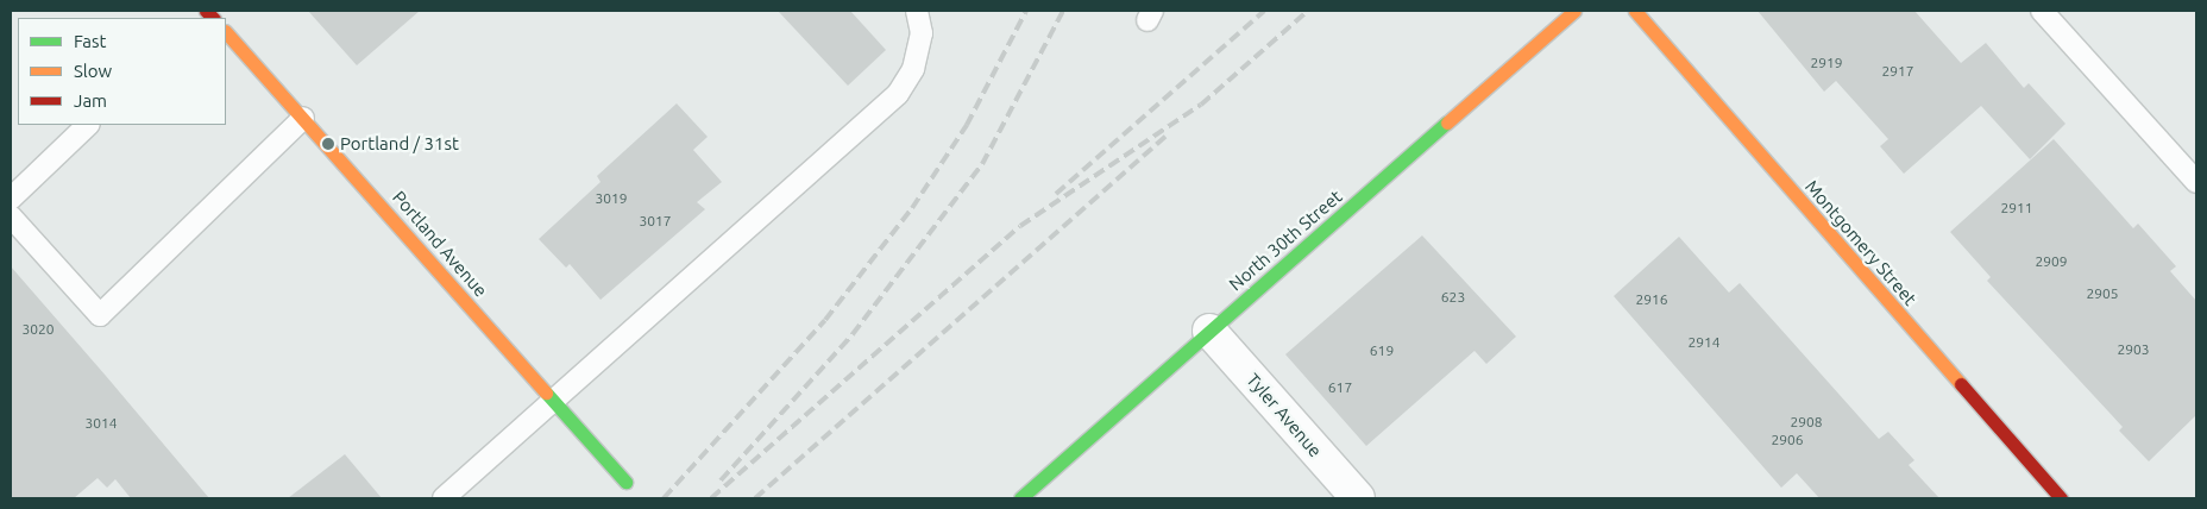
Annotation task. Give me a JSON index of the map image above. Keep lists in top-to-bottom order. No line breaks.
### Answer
{"streets":{"street":["North 30th Street","Montgomery Street","Portland Avenue","Tyler Avenue"]},"crossings":[["North 30th Street","Tyler Avenue"]],"places":["Portland / 31st"],"house_numbers":["2919","2917","3019","2911","3017","2909","2905","623","2916","3020","2914","2903","619","617","2908","3014","2906"],"legend":["Fast","Slow","Jam"]}
